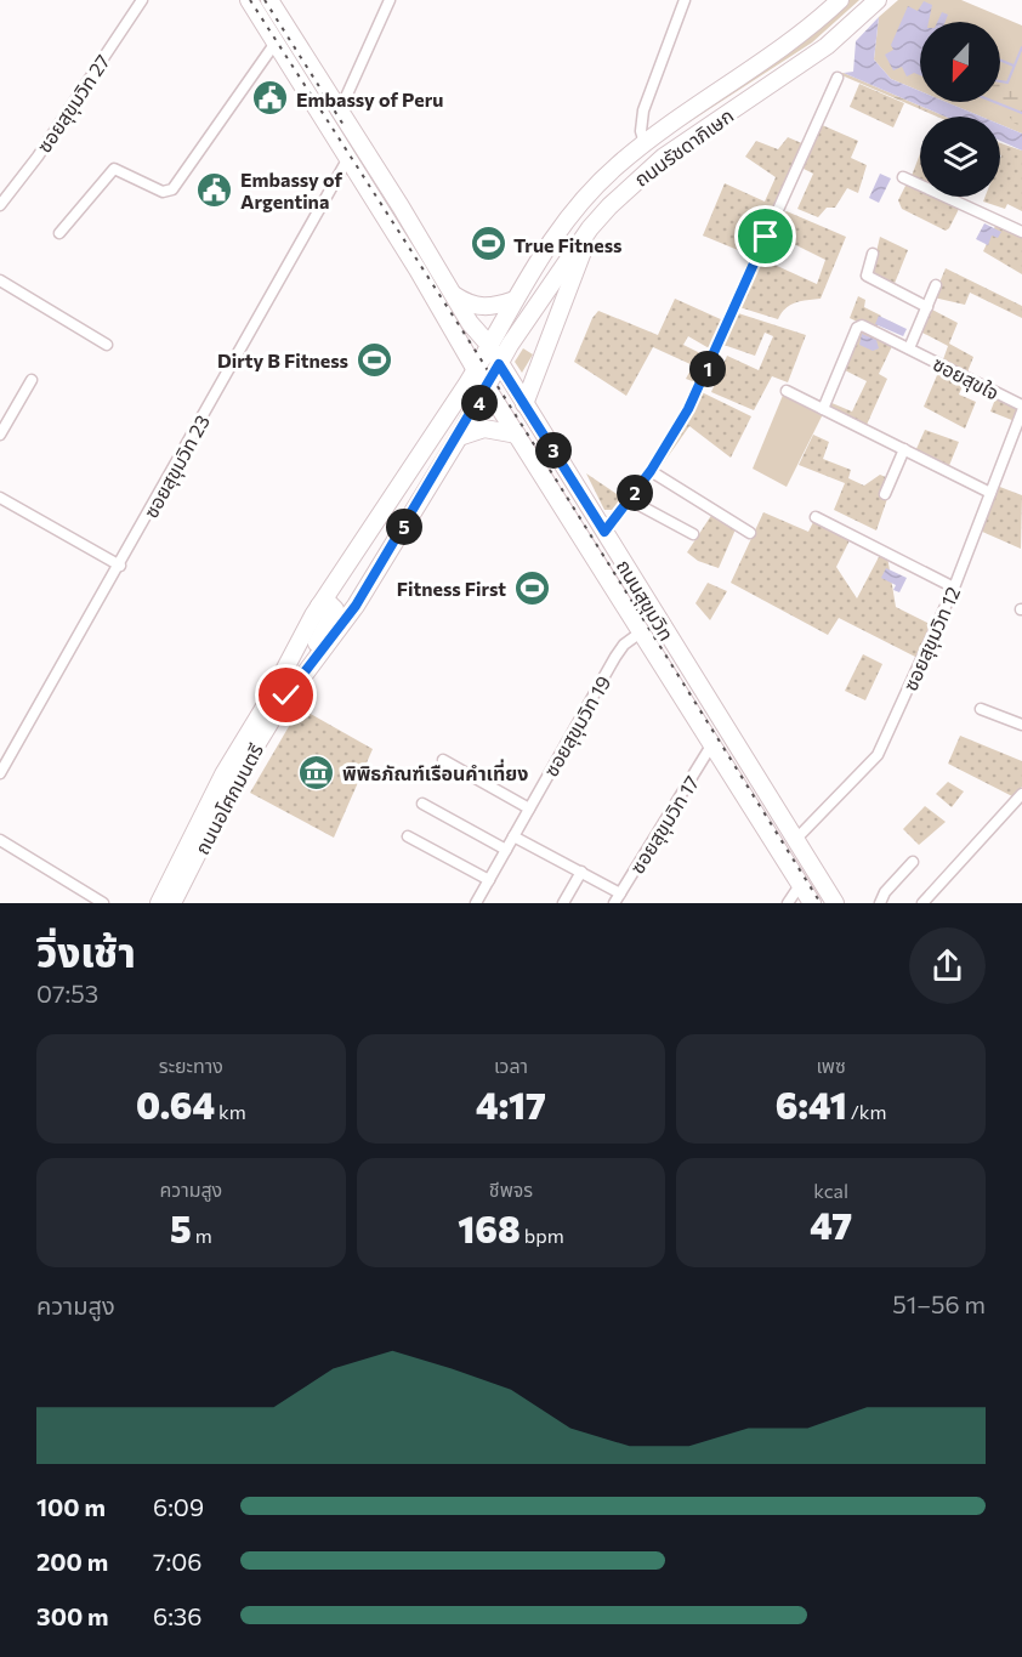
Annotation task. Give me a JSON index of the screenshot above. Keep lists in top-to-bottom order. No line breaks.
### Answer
{"streets":{"main road":["ถนนรัชดาภิเษก","ถนนสุขุมวิท","ถนนอโศกมนตรี"],"street":["ซอยสุขุมวิท 27","ซอยสุขใจ","ซอยสุขุมวิท 23","ซอยสุขุมวิท 12","ซอยสุขุมวิท 19","ซอยสุขุมวิท 17"]},"crossings":[["ถนนรัชดาภิเษก","ถนนสุขุมวิท"],["ถนนรัชดาภิเษก","ถนนอโศกมนตรี"],["ซอยสุขุมวิท 23","ถนนสุขุมวิท"],["ถนนสุขุมวิท","ซอยสุขุมวิท 12"],["ถนนสุขุมวิท","ซอยสุขุมวิท 19"],["ถนนสุขุมวิท","ถนนอโศกมนตรี"],["ถนนสุขุมวิท","ซอยสุขุมวิท 17"]],"places":{"public building":["Embassy of Peru","Embassy of Argentina"],"sports":["True Fitness","Dirty B Fitness","Fitness First"],"museum":["พิพิธภัณฑ์เรือนคำเที่ยง"]},"north":"bottom","page":{"pins":["1","4","3","2","5"],"heading":["วิ่งเช้า","07:53"],"stats":[["ระยะทาง","0.64 km"],["เวลา","4:17"],["เพซ","6:41 /km"],["ความสูง","5 m"],["ชีพจร","168 bpm"],["kcal","47"]],"chart":["ความสูง","51–56 m"],"list":[{"name":"100 m","note":"6:09"},{"name":"200 m","note":"7:06"},{"name":"300 m","note":"6:36"}]}}
